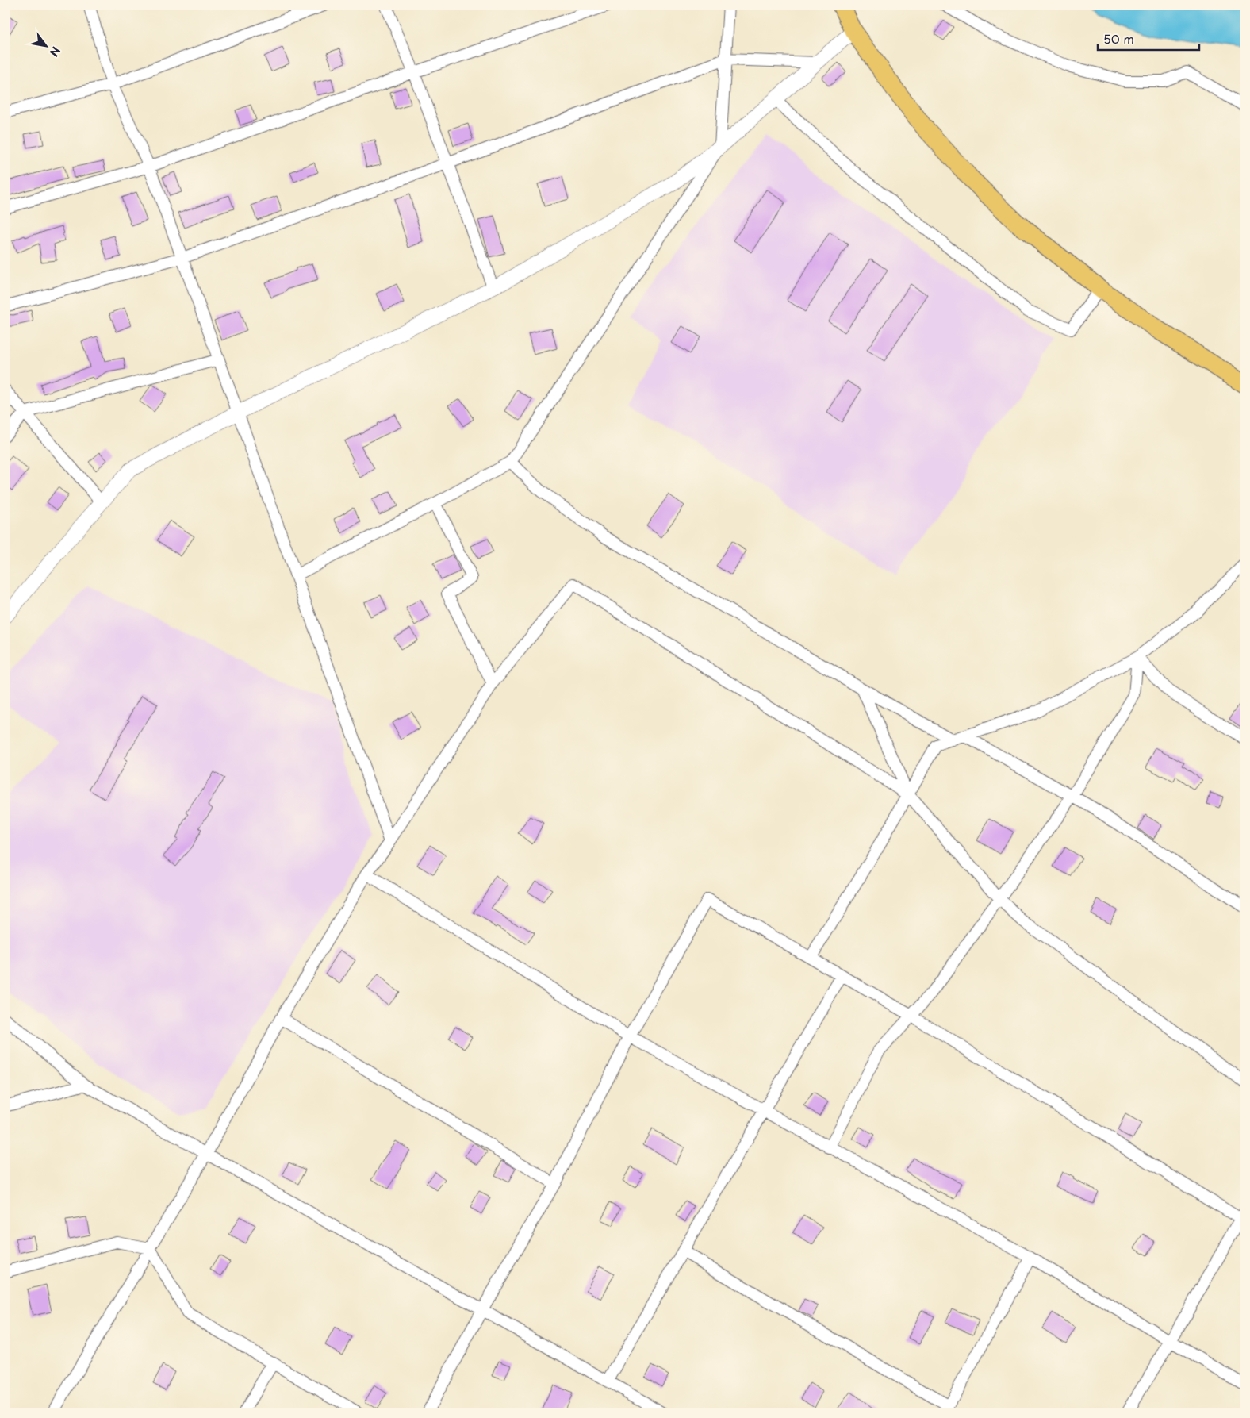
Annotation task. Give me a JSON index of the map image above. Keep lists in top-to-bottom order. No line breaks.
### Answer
{"scale_bar":"50 m","north":"bottom right"}
